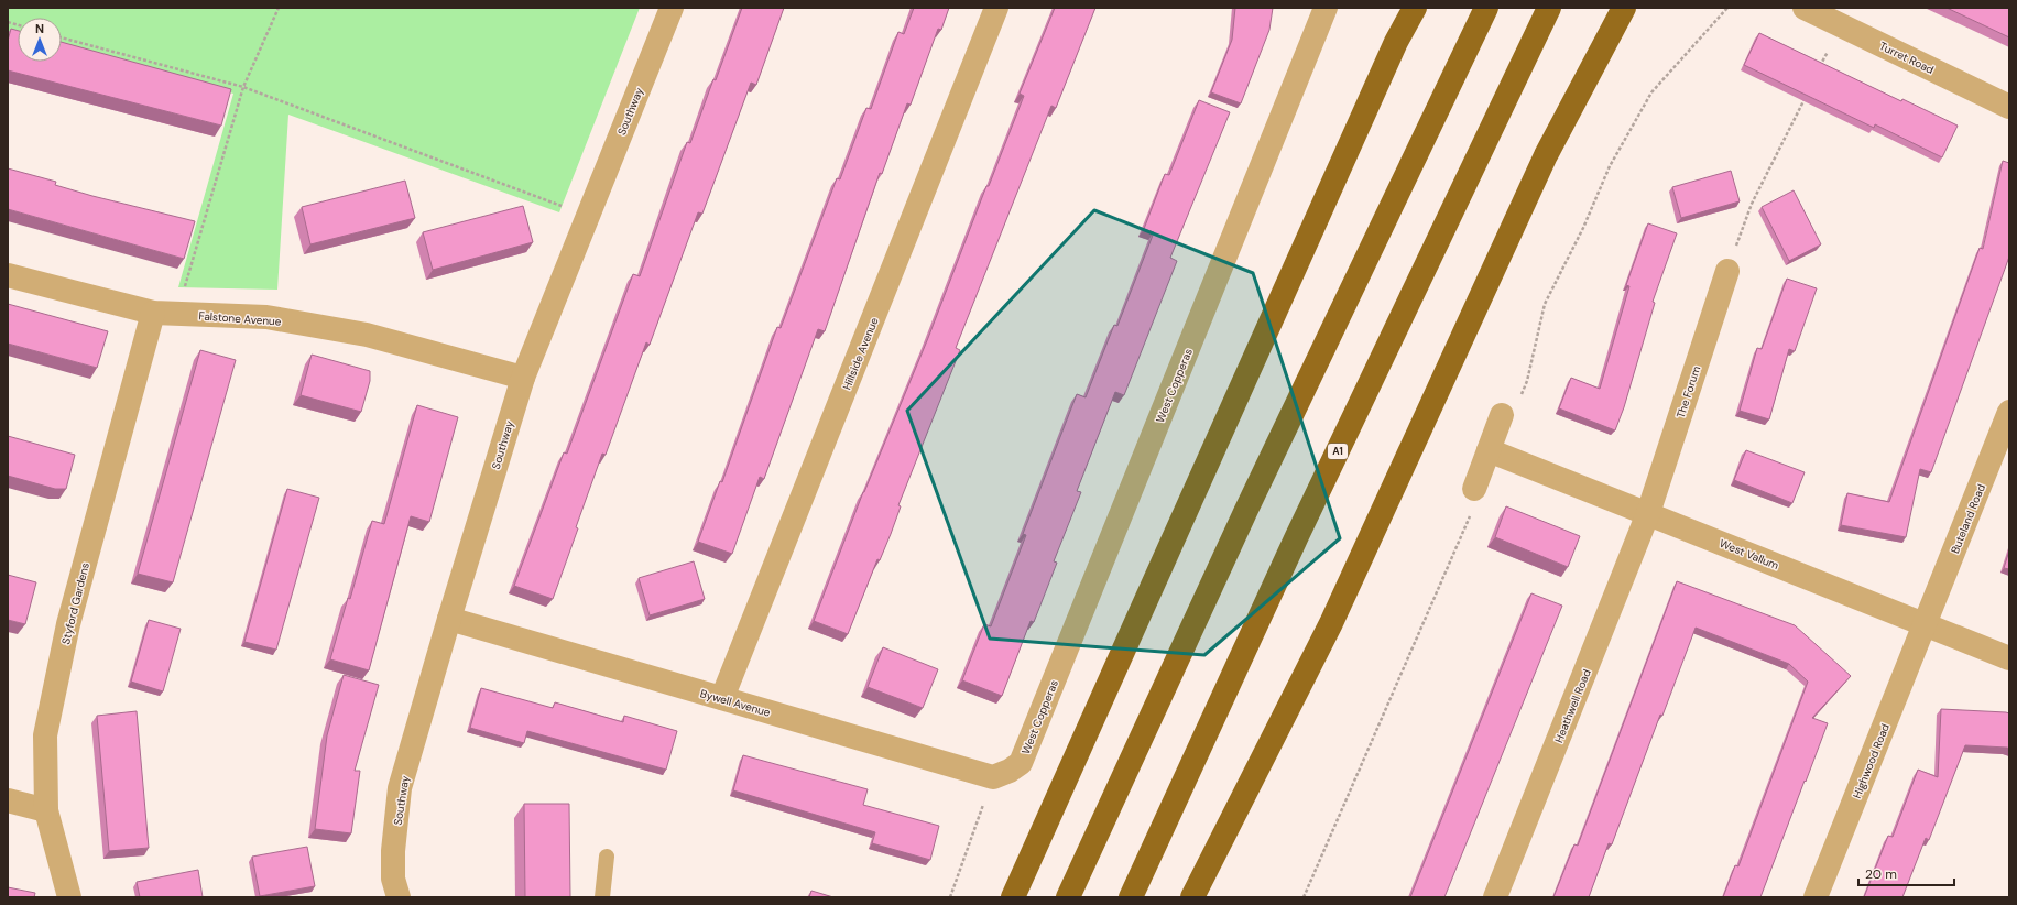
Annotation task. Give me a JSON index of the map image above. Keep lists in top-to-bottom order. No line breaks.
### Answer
{"streets":{"highway":["A1"],"street":["Turret Road","Southway","Falstone Avenue","Hillside Avenue","West Copperas","The Forum","Buteland Road","West Vallum","Styford Gardens","Bywell Avenue","Heathwell Road","Highwood Road"]},"crossings":[["Southway","Falstone Avenue"],["Southway","Bywell Avenue"],["Falstone Avenue","Styford Gardens"],["Hillside Avenue","Bywell Avenue"],["West Copperas","Bywell Avenue"],["The Forum","West Vallum"],["The Forum","Heathwell Road"],["Buteland Road","West Vallum"],["Buteland Road","Highwood Road"],["West Vallum","Heathwell Road"],["West Vallum","Highwood Road"]],"scale_bar":"20 m","north":"top"}
